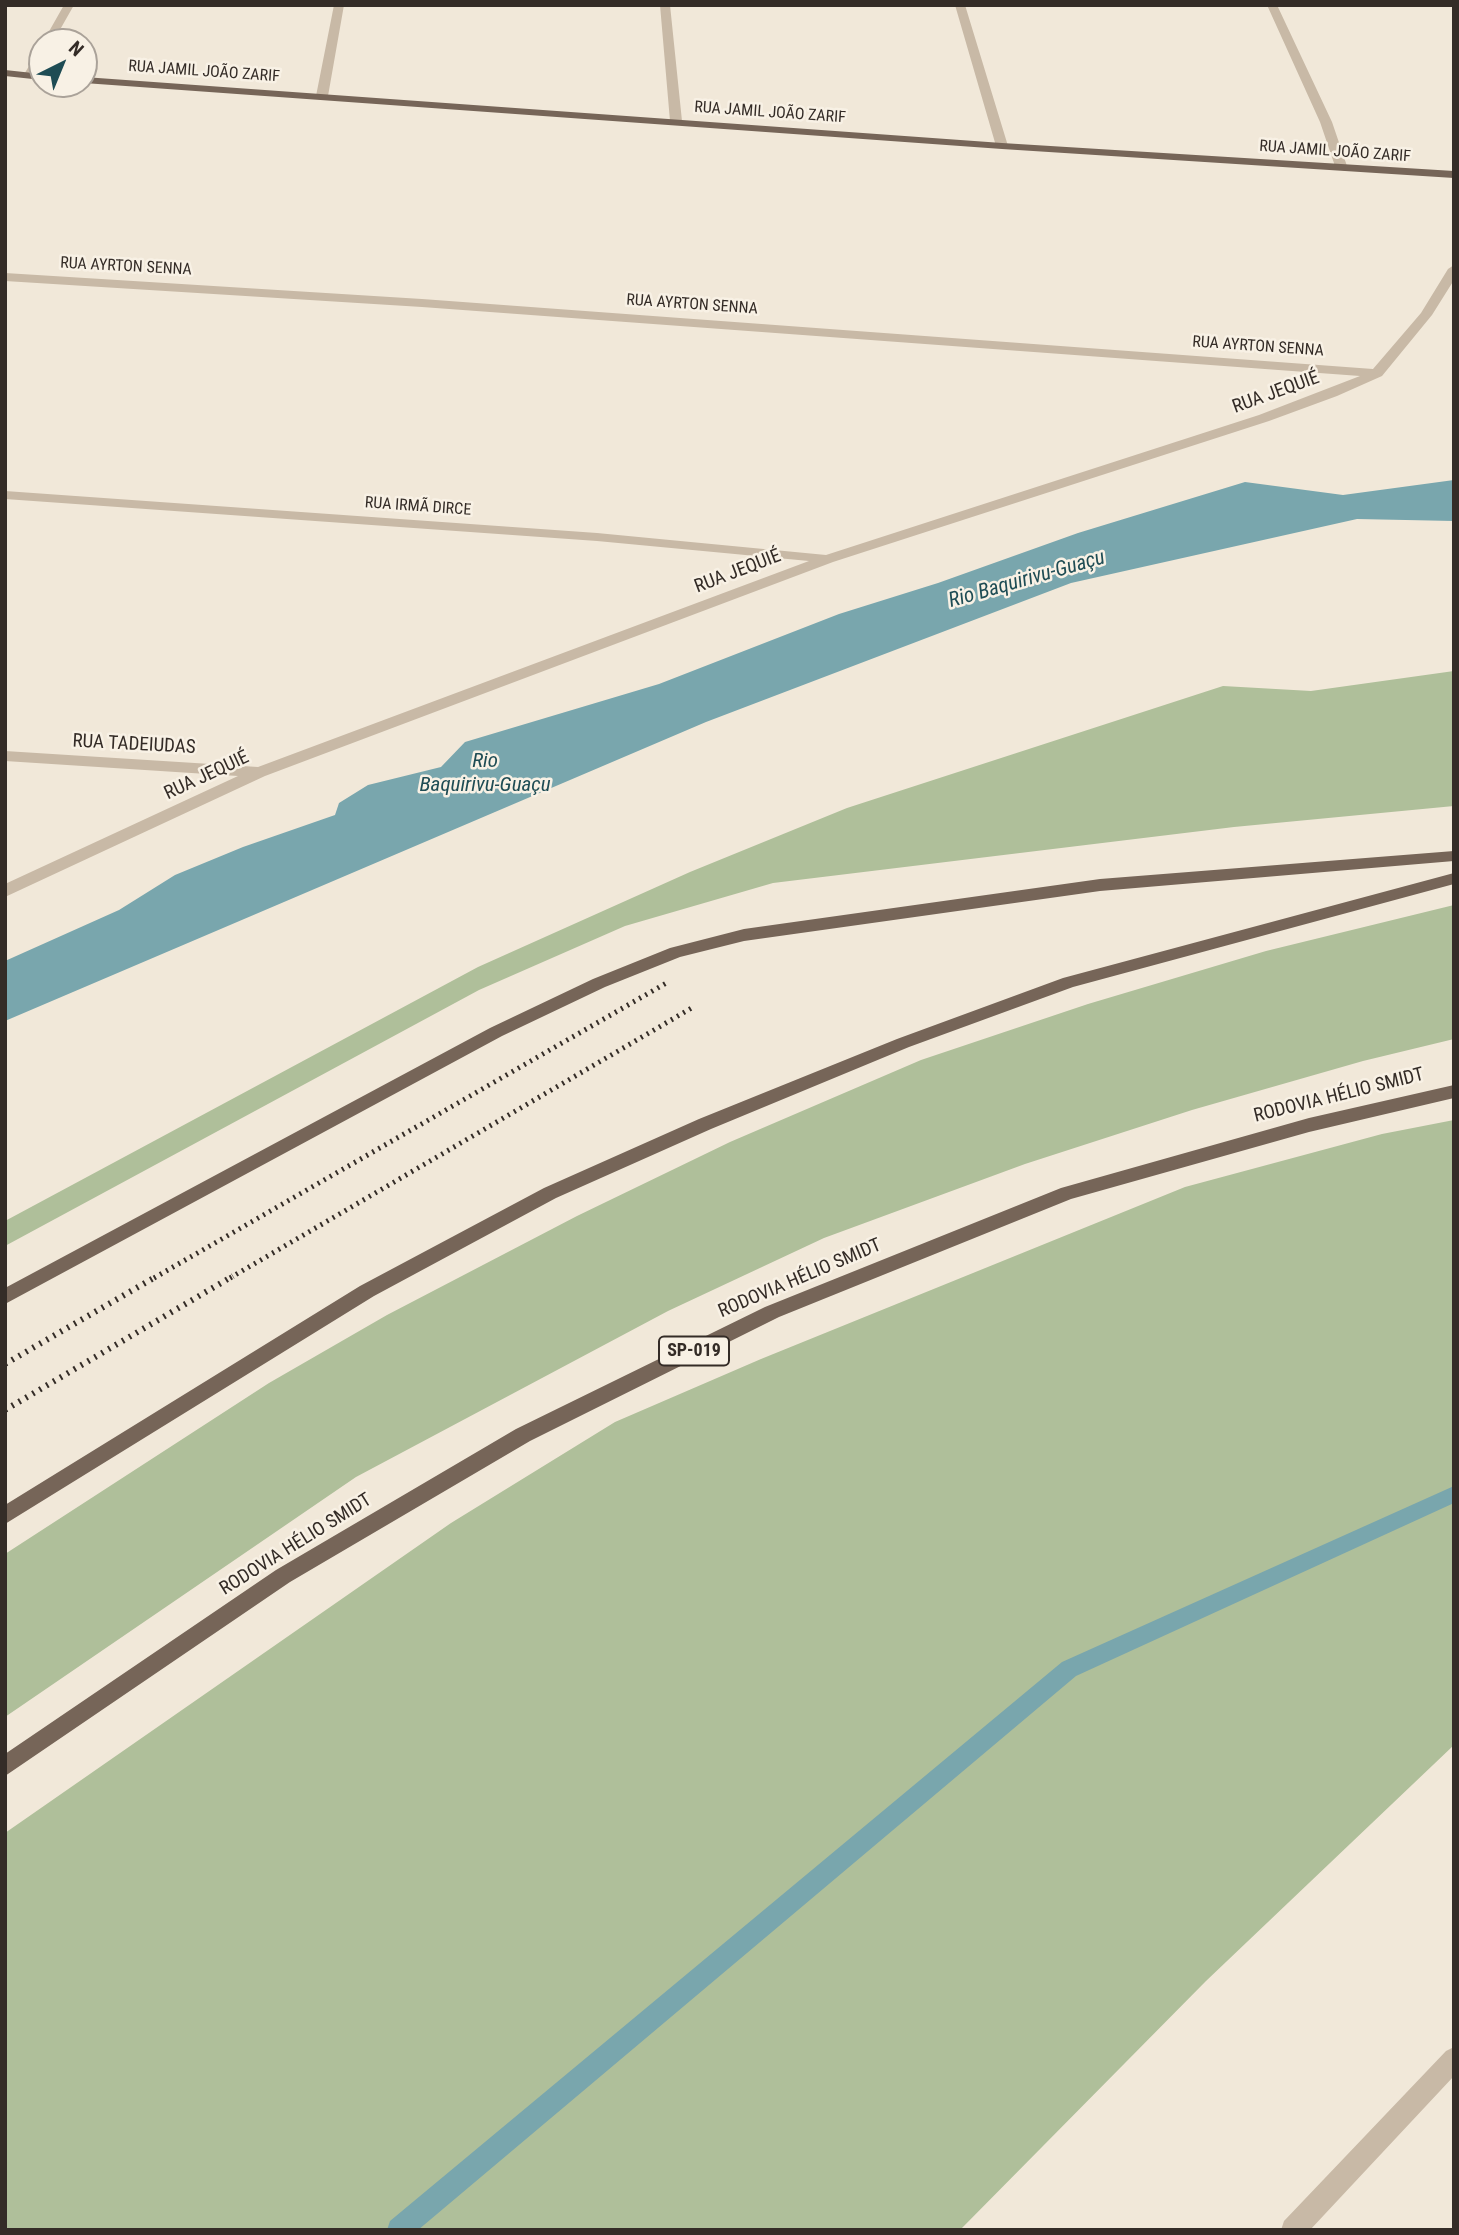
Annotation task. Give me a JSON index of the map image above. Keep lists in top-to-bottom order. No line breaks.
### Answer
{"streets":{"main road":["RUA JAMIL JOÃO ZARIF","RODOVIA HÉLIO SMIDT","SP-019"],"street":["RUA AYRTON SENNA","RUA JEQUIÉ","RUA IRMÃ DIRCE","RUA TADEIUDAS"]},"crossings":[["RUA AYRTON SENNA","RUA JEQUIÉ"],["RUA JEQUIÉ","RUA IRMÃ DIRCE"],["RUA JEQUIÉ","RUA TADEIUDAS"]],"water":["Rio Baquirivu-Guaçu"],"north":"top right"}
